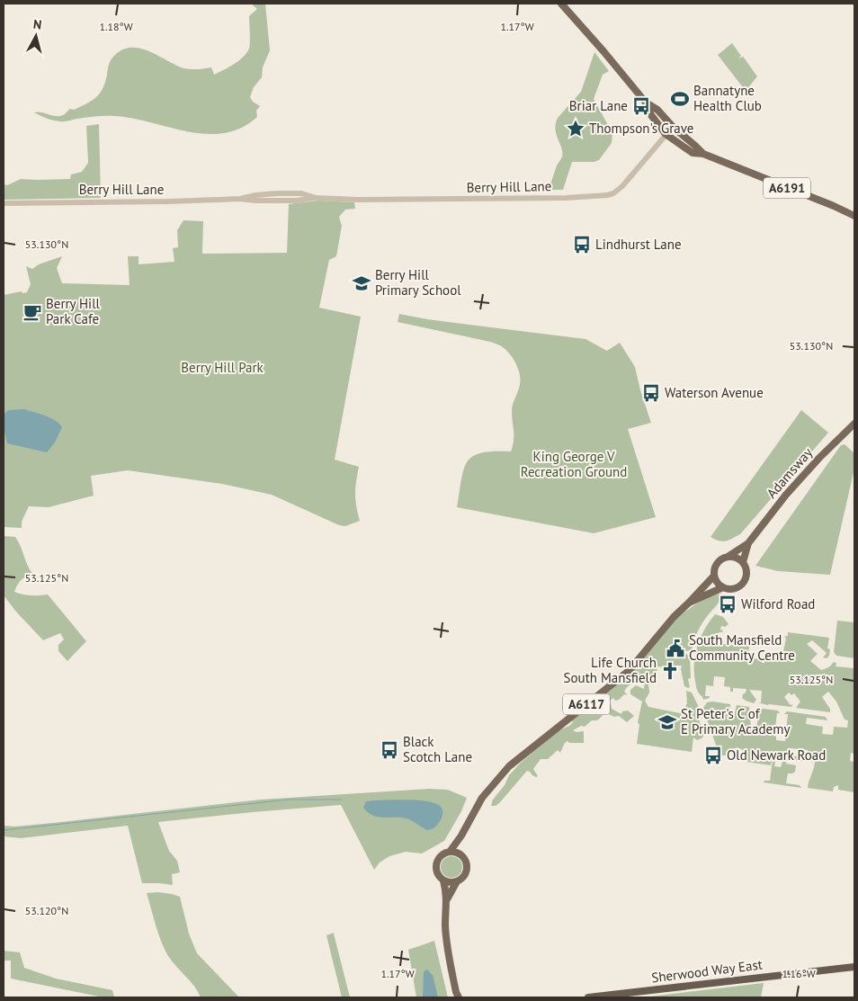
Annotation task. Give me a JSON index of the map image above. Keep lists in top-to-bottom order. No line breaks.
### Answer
{"streets":{"highway":["Sherwood Way East"],"main road":["A6191","Adamsway","A6117"],"street":["Berry Hill Lane"]},"crossings":[["Berry Hill Lane","A6191"],["Adamsway","A6117"]],"parks":["Berry Hill Park","King George V Recreation Ground"],"places":{"sports":["Bannatyne Health Club"],"bus stop":["Briar Lane","Lindhurst Lane","Waterson Avenue","Wilford Road","Black Scotch Lane","Old Newark Road"],"place":["Thompson's Grave"],"school or university":["Berry Hill Primary School","St Peter's C of E Primary Academy"],"cafe":["Berry Hill Park Cafe"],"public building":["South Mansfield Community Centre"],"church":["Life Church South Mansfield"]},"north":"top","coordinates":["1.18°W","1.17°W","53.130°N","53.125°N","53.120°N","1.16°W"]}
